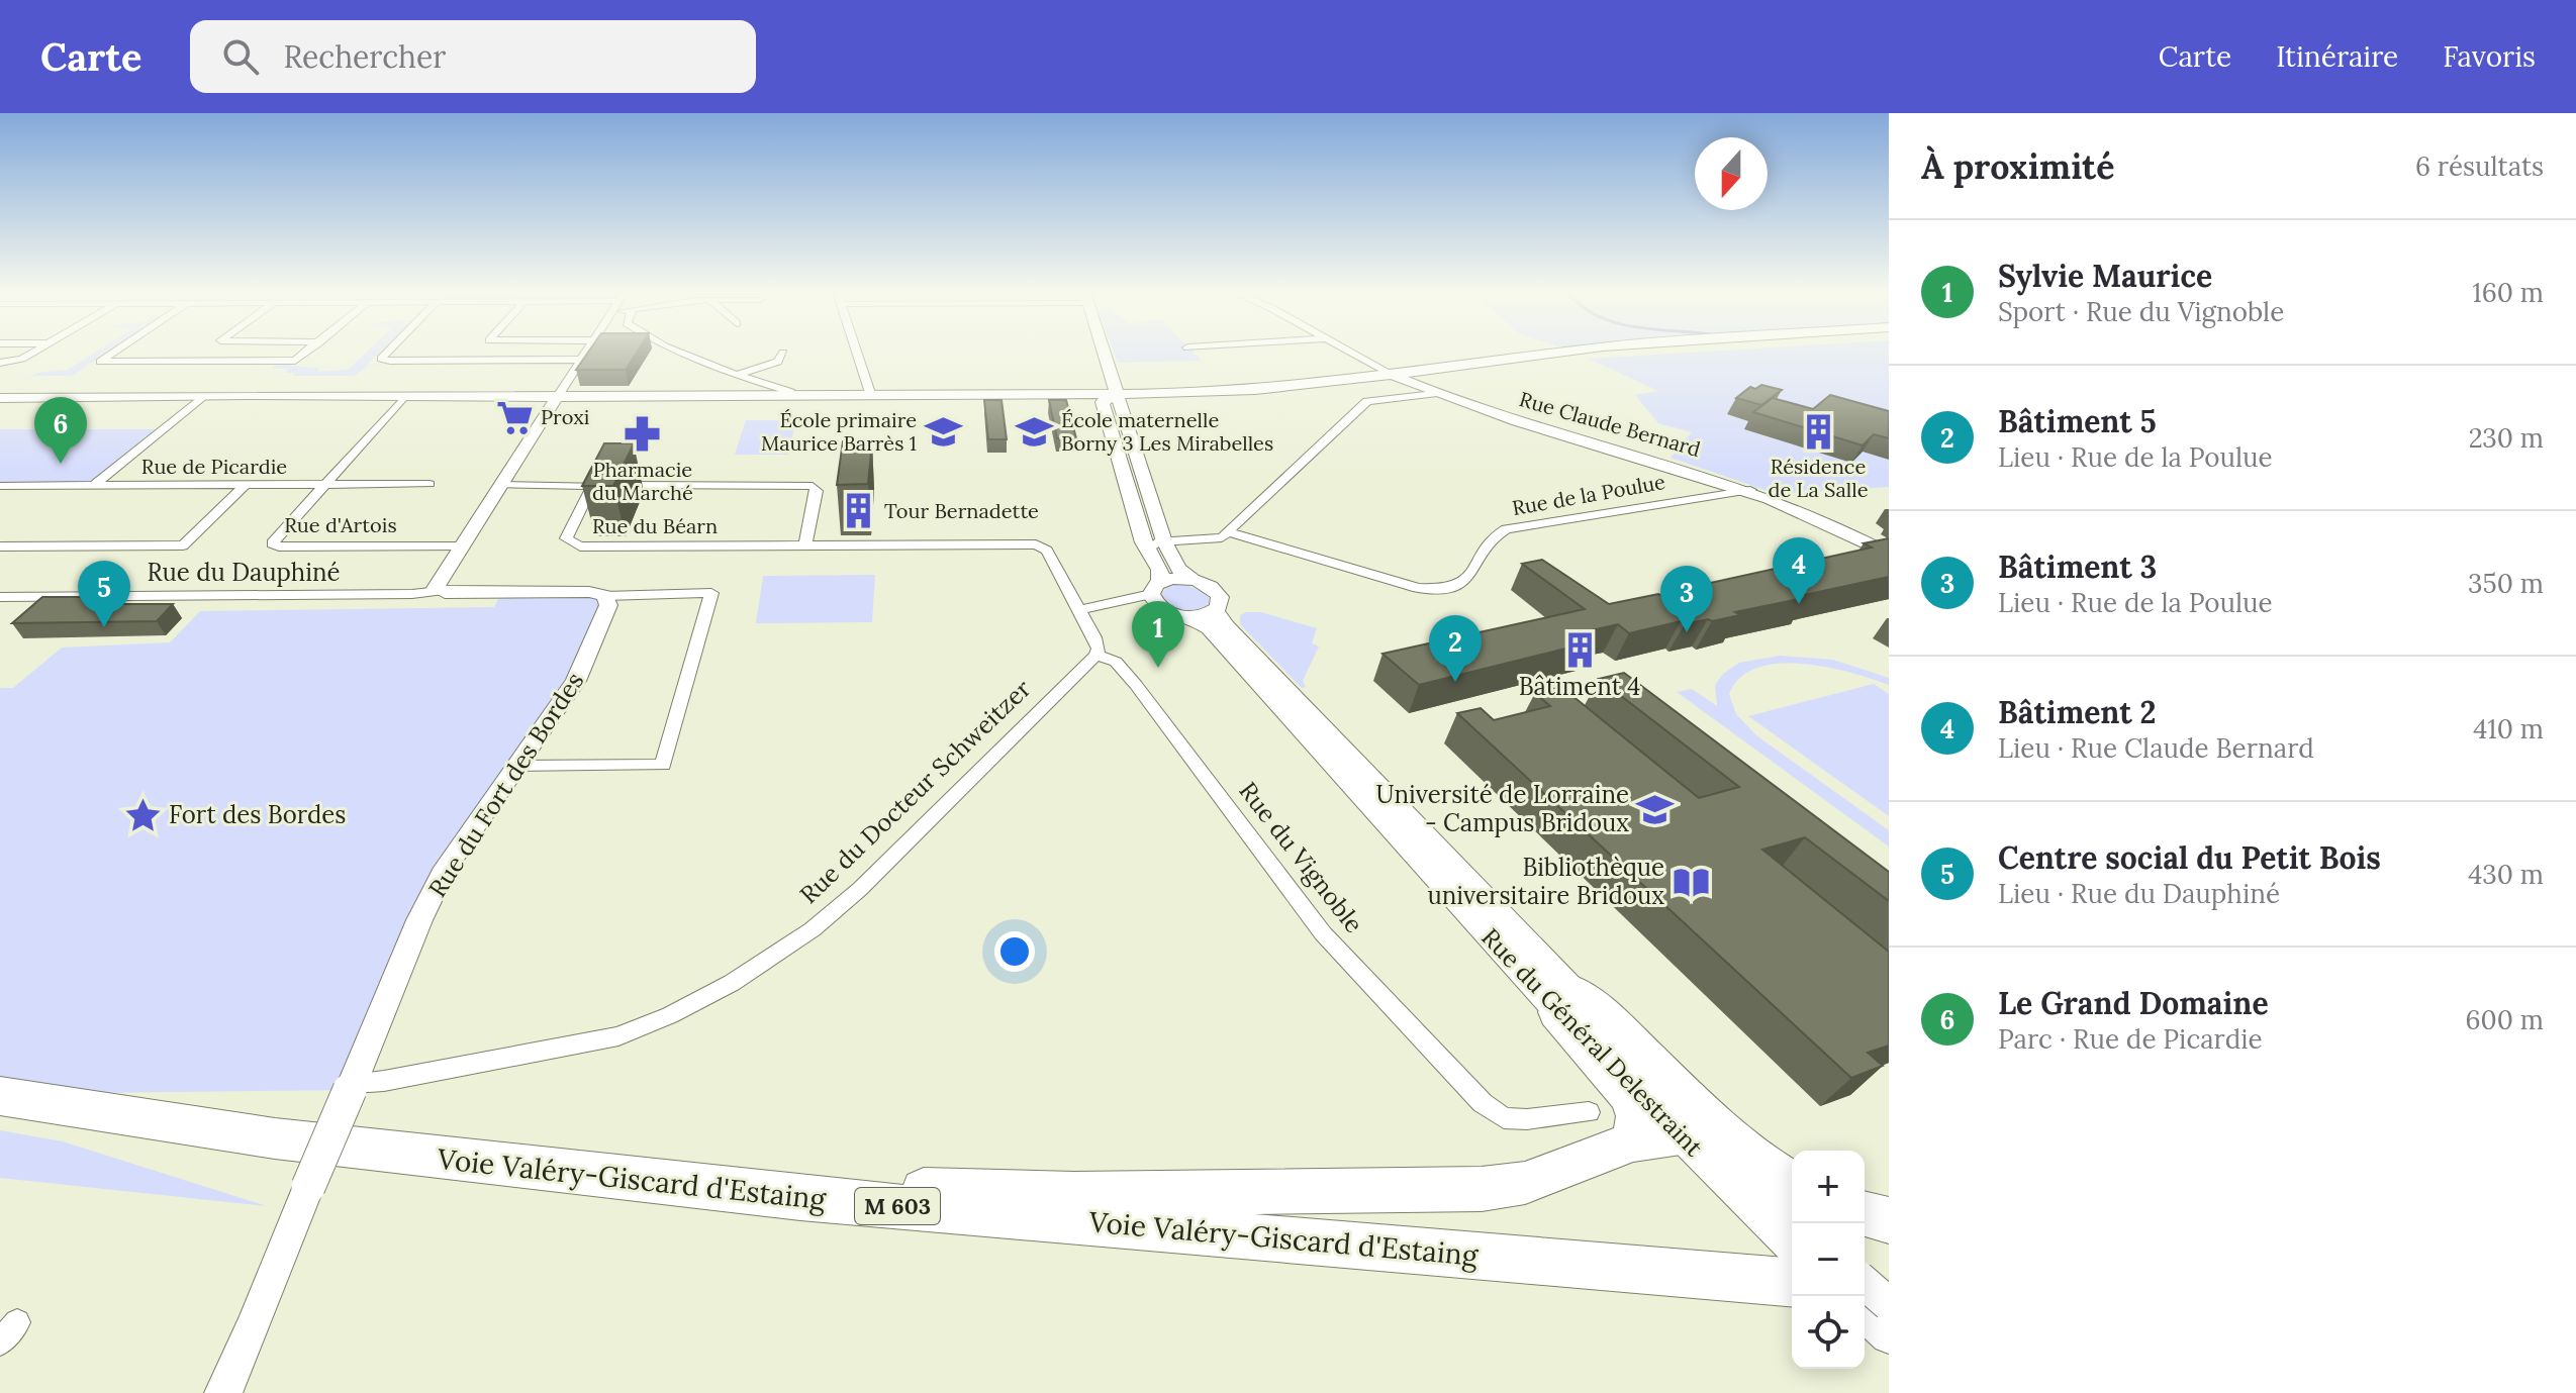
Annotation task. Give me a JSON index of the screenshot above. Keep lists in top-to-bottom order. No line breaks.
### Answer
{"streets":{"highway":["Voie Valéry-Giscard d'Estaing","M 603"],"street":["Rue Claude Bernard","Rue de Picardie","Rue de la Poulue","Rue d'Artois","Rue du Béarn","Rue du Dauphiné","Rue du Fort des Bordes","Rue du Docteur Schweitzer","Rue du Vignoble","Rue du Général Delestraint"]},"crossings":[["Rue Claude Bernard","Rue de la Poulue"],["Rue de Picardie","Rue d'Artois"],["Rue du Fort des Bordes","Rue du Docteur Schweitzer"],["Rue du Docteur Schweitzer","Rue du Vignoble"]],"places":{"supermarket":["Proxi"],"building":["Résidence de La Salle","Tour Bernadette","Bâtiment 4"],"school or university":["École primaire Maurice Barrès 1","École maternelle Borny 3 Les Mirabelles","Université de Lorraine - Campus Bridoux"],"pharmacy":["Pharmacie du Marché"],"place":["Fort des Bordes"],"library":["Bibliothèque universitaire Bridoux"]},"north":"bottom","page":{"header":"Carte","search":"Rechercher","nav":["Carte","Itinéraire","Favoris"],"heading":["À proximité","6 résultats"],"list":[{"mark":"1","name":"Sylvie Maurice","note":"Sport · Rue du Vignoble","value":"160 m"},{"mark":"2","name":"Bâtiment 5","note":"Lieu · Rue de la Poulue","value":"230 m"},{"mark":"3","name":"Bâtiment 3","note":"Lieu · Rue de la Poulue","value":"350 m"},{"mark":"4","name":"Bâtiment 2","note":"Lieu · Rue Claude Bernard","value":"410 m"},{"mark":"5","name":"Centre social du Petit Bois","note":"Lieu · Rue du Dauphiné","value":"430 m"},{"mark":"6","name":"Le Grand Domaine","note":"Parc · Rue de Picardie","value":"600 m"}],"pins":["6","4","5","3","1","2"],"map_buttons":["+","−"]}}
